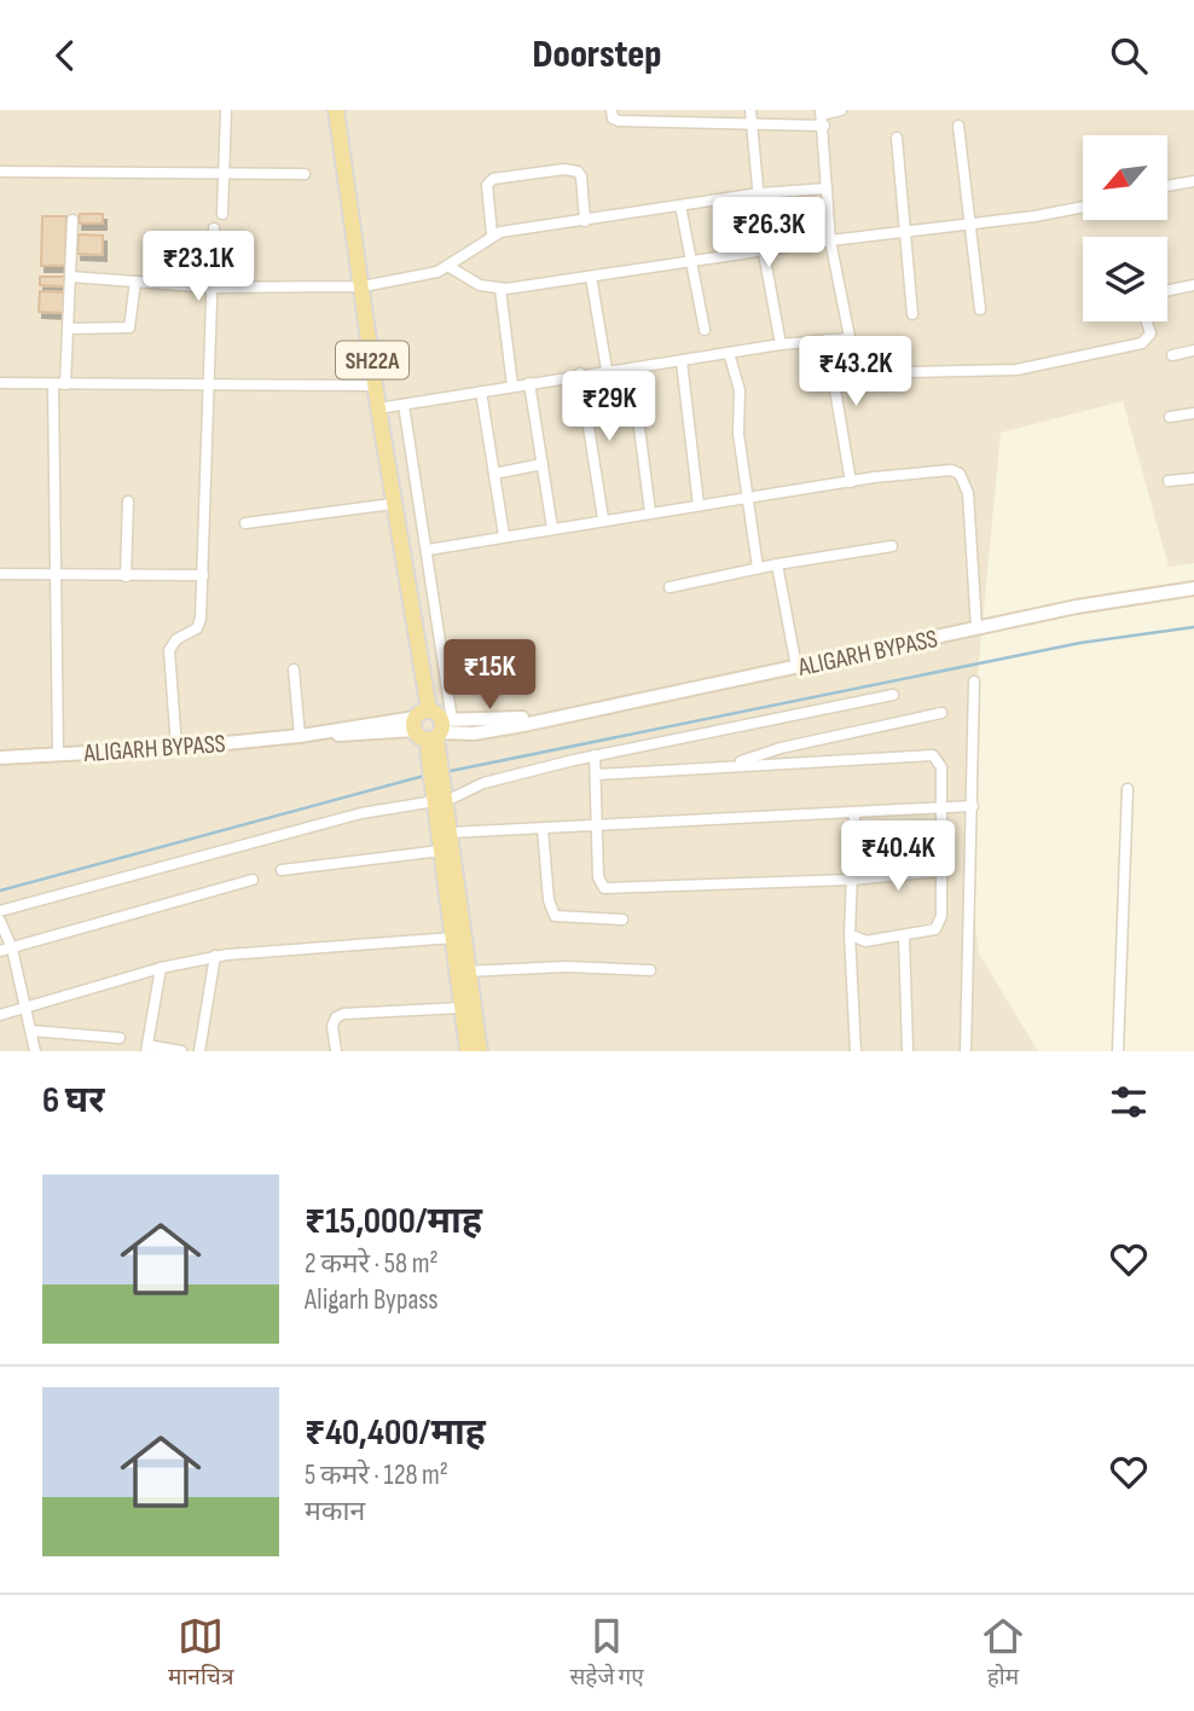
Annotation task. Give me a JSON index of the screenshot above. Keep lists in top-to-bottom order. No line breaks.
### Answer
{"streets":{"main road":["SH22A","ALIGARH BYPASS"]},"crossings":[["SH22A","ALIGARH BYPASS"]],"north":"bottom left","page":{"header":"Doorstep","price":["₹26.3K","₹23.1K","₹43.2K","₹29K","₹15K","₹40.4K"],"heading":"6 घर","list":[{"name":"₹15,000/माह","note":"2 कमरे · 58 m² · Aligarh Bypass"},{"name":"₹40,400/माह","note":"5 कमरे · 128 m² · मकान"}],"tabs":["मानचित्र","सहेजे गए","होम"]}}
